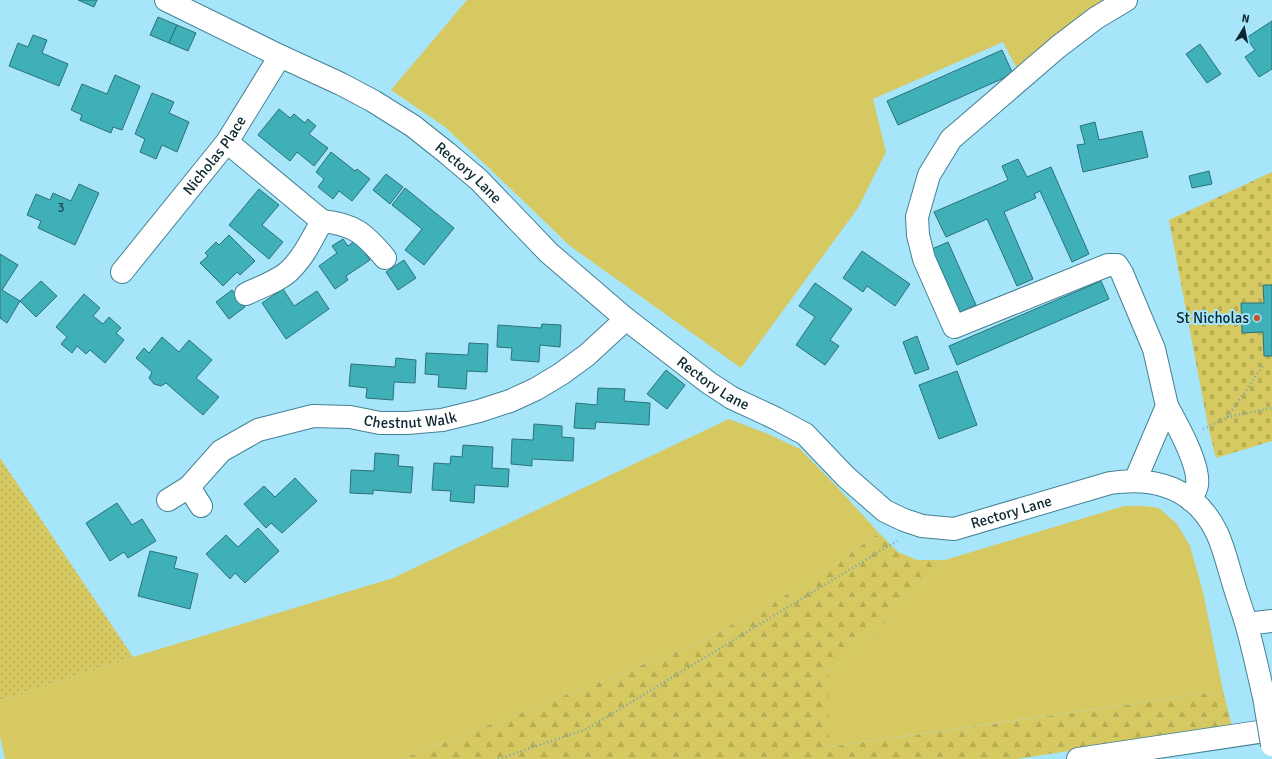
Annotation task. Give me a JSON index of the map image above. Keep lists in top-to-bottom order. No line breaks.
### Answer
{"streets":{"street":["Nicholas Place","Rectory Lane","Chestnut Walk"]},"crossings":[["Nicholas Place","Rectory Lane"],["Rectory Lane","Chestnut Walk"]],"places":["St Nicholas"],"house_numbers":["3"],"north":"top"}
